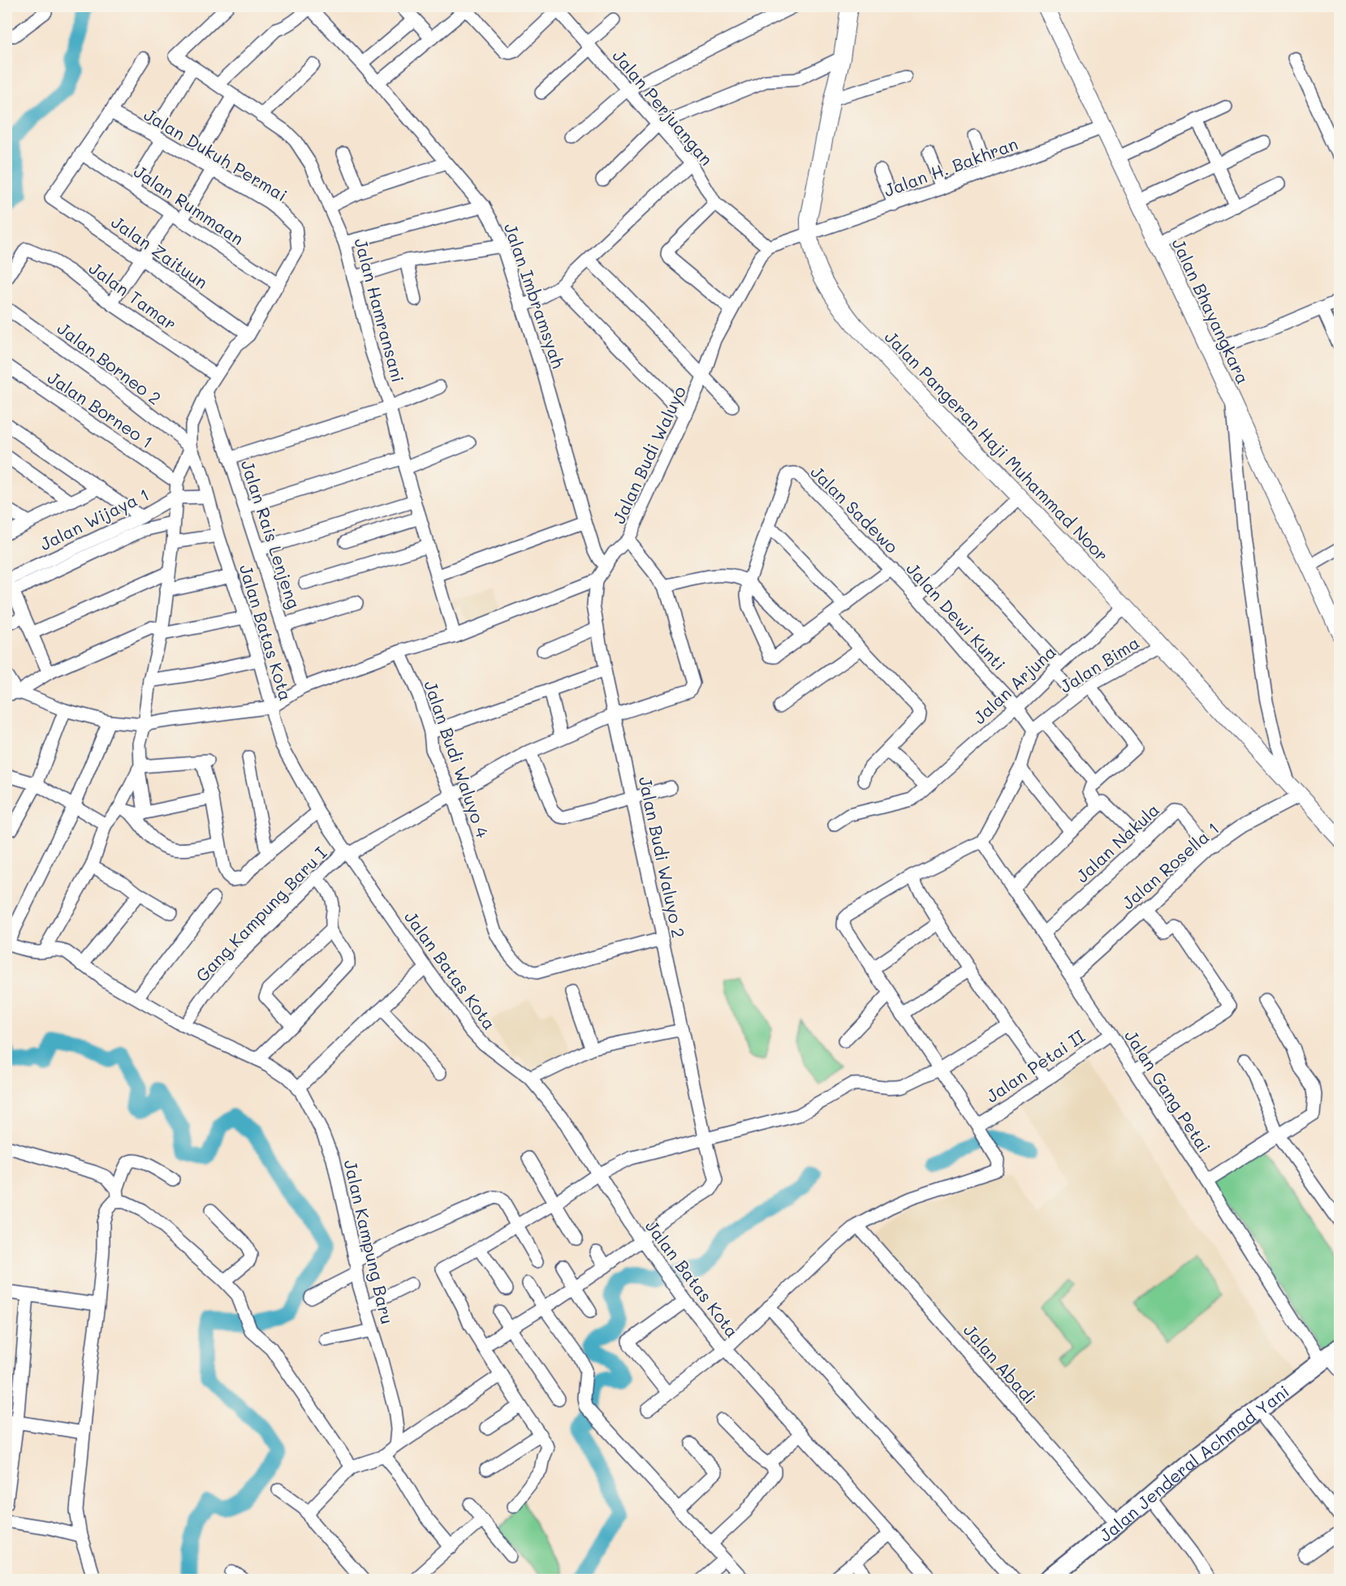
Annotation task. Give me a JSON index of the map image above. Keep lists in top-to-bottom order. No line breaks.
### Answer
{"streets":{"highway":["Jalan Jenderal Achmad Yani"],"main road":["Jalan Bhayangkara","Jalan Pangeran Haji Muhammad Noor"],"street":["Jalan Perjuangan","Jalan Dukuh Permai","Jalan H. Bakhran","Jalan Rummaan","Jalan Zaituun","Jalan Tamar","Jalan Imbramsyah","Jalan Hamransani","Jalan Borneo 2","Jalan Borneo 1","Jalan Budi Waluyo","Jalan Sadewo","Jalan Wijaya 1","Jalan Rais Lenjeng","Jalan Dewi Kunti","Jalan Batas Kota","Jalan Bima","Jalan Arjuna","Jalan Budi Waluyo 4","Jalan Nakula","Jalan Budi Waluyo 2","Jalan Rosella 1","Gang Kampung Baru I","Jalan Petai II","Jalan Gang Petai","Jalan Kampung Baru","Jalan Abadi"]},"crossings":[["Jalan Perjuangan","Jalan Budi Waluyo"],["Jalan Dukuh Permai","Jalan Rummaan"],["Jalan Dukuh Permai","Jalan Zaituun"],["Jalan Dukuh Permai","Jalan Tamar"],["Jalan Dukuh Permai","Jalan Rais Lenjeng"],["Jalan Dukuh Permai","Jalan Batas Kota"],["Jalan H. Bakhran","Jalan Bhayangkara"],["Jalan H. Bakhran","Jalan Pangeran Haji Muhammad Noor"],["Jalan Rummaan","Jalan Zaituun"],["Jalan Imbramsyah","Jalan Budi Waluyo"],["Jalan Borneo 2","Jalan Batas Kota"],["Jalan Pangeran Haji Muhammad Noor","Jalan Bima"],["Jalan Pangeran Haji Muhammad Noor","Jalan Arjuna"],["Jalan Pangeran Haji Muhammad Noor","Jalan Rosella 1"],["Jalan Budi Waluyo","Jalan Budi Waluyo 2"],["Jalan Sadewo","Jalan Dewi Kunti"],["Jalan Dewi Kunti","Jalan Bima"],["Jalan Dewi Kunti","Jalan Arjuna"],["Jalan Batas Kota","Jalan Budi Waluyo 2"],["Jalan Batas Kota","Gang Kampung Baru I"],["Jalan Budi Waluyo 4","Jalan Budi Waluyo 2"],["Jalan Budi Waluyo 4","Gang Kampung Baru I"],["Jalan Nakula","Jalan Rosella 1"],["Jalan Nakula","Jalan Gang Petai"],["Jalan Budi Waluyo 2","Gang Kampung Baru I"],["Jalan Rosella 1","Jalan Gang Petai"],["Gang Kampung Baru I","Jalan Kampung Baru"],["Jalan Petai II","Jalan Gang Petai"],["Jalan Gang Petai","Jalan Jenderal Achmad Yani"],["Jalan Abadi","Jalan Jenderal Achmad Yani"]]}
